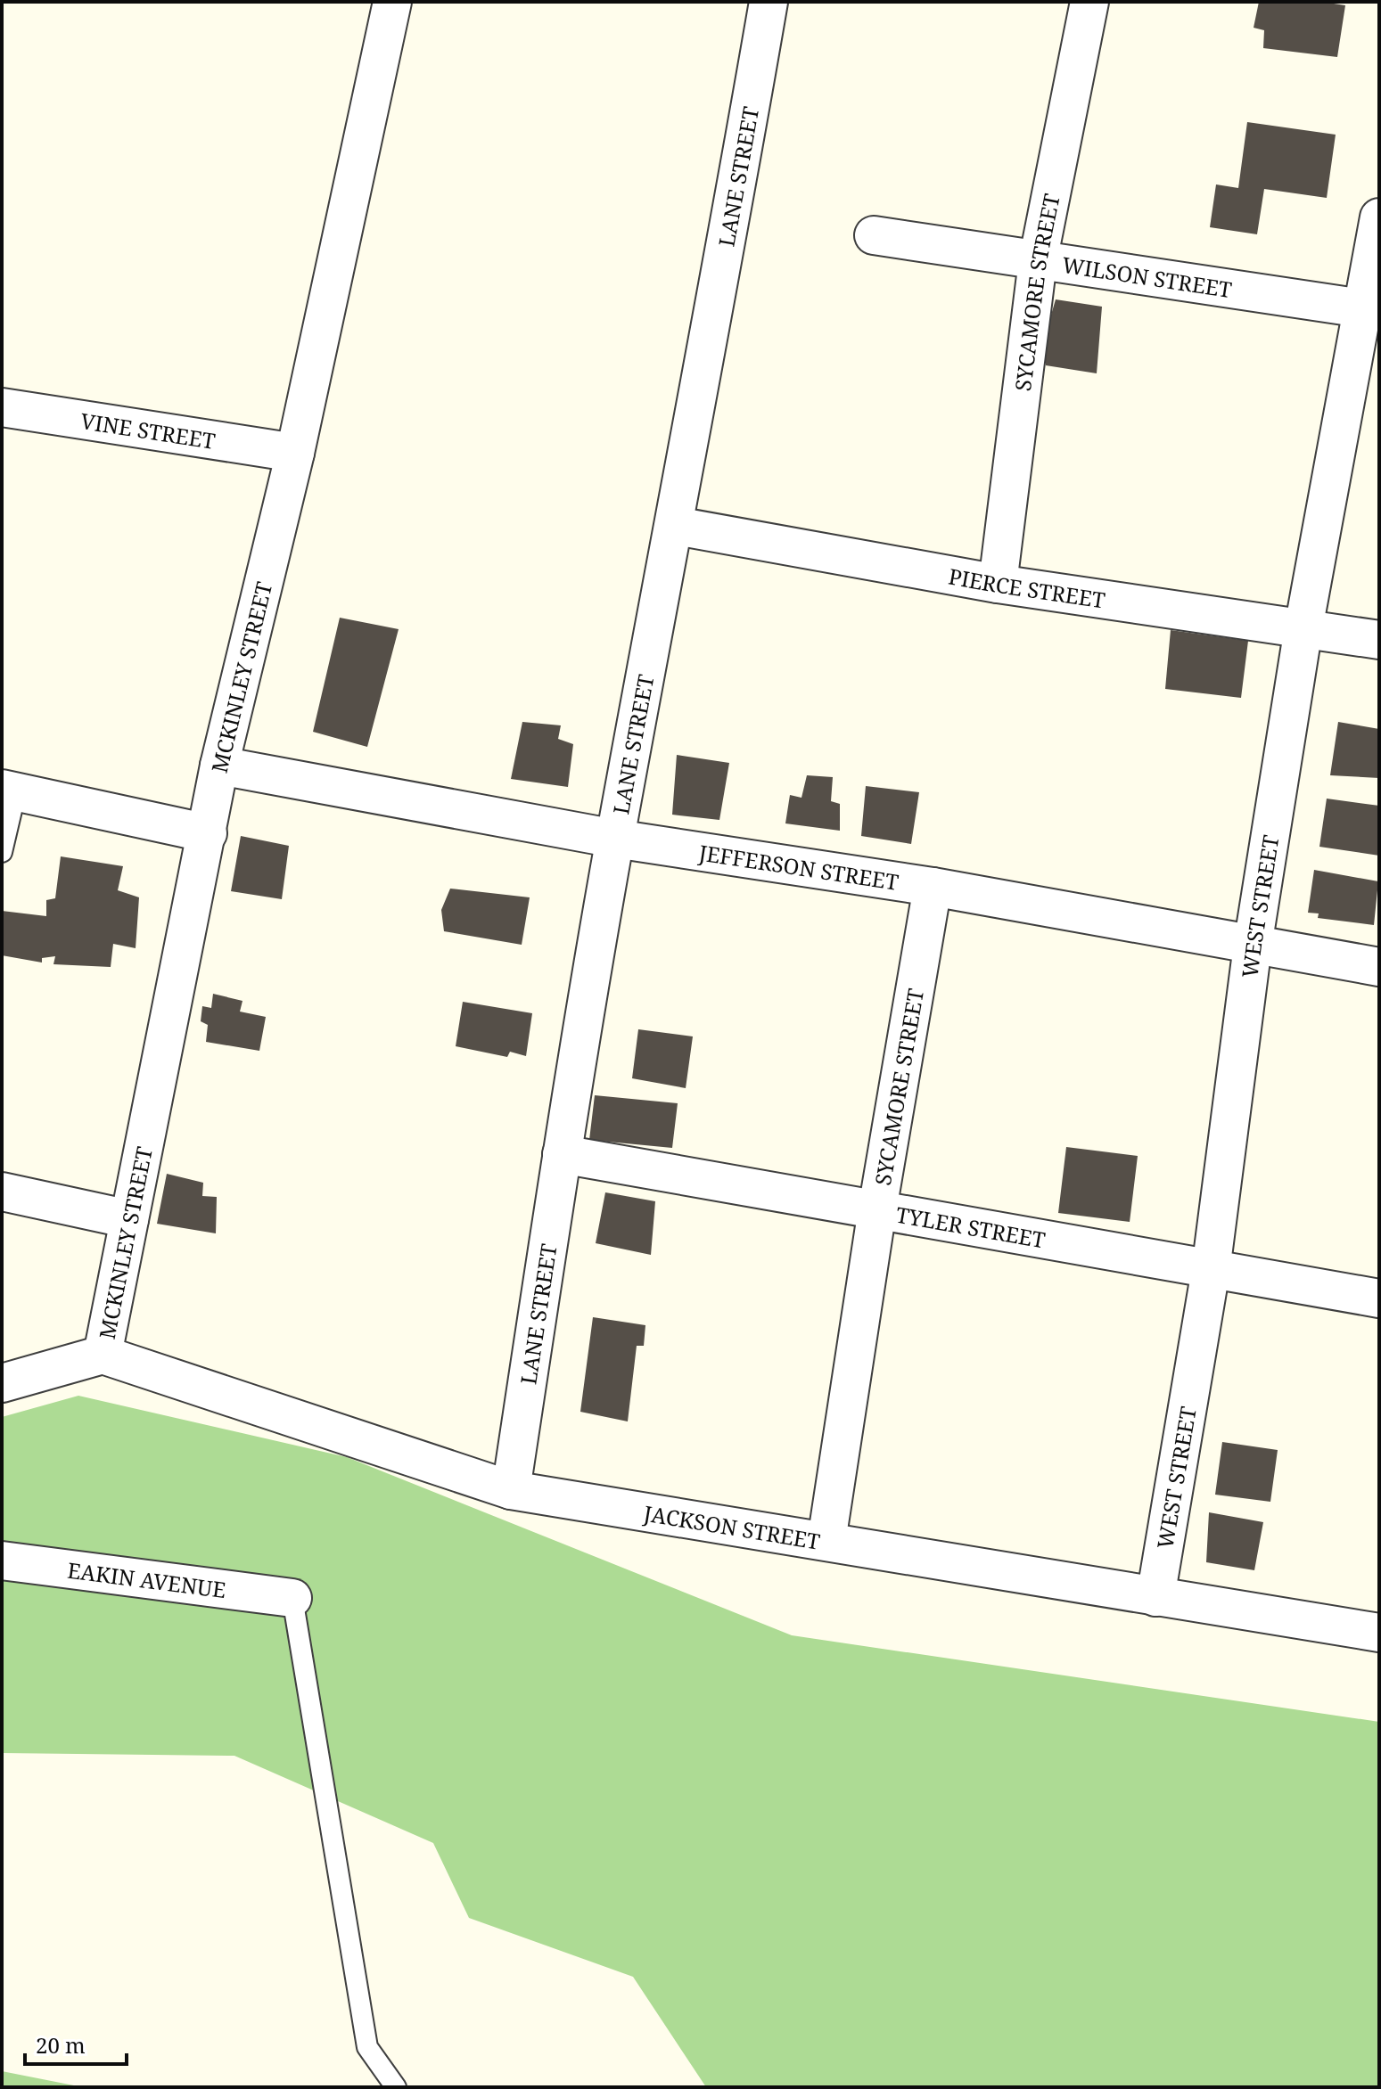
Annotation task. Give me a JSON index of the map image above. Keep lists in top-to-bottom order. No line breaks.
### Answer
{"streets":{"street":["LANE STREET","WILSON STREET","SYCAMORE STREET","VINE STREET","PIERCE STREET","MCKINLEY STREET","JEFFERSON STREET","WEST STREET","TYLER STREET","JACKSON STREET","EAKIN AVENUE"]},"crossings":[["LANE STREET","PIERCE STREET"],["LANE STREET","JEFFERSON STREET"],["LANE STREET","TYLER STREET"],["LANE STREET","JACKSON STREET"],["WILSON STREET","SYCAMORE STREET"],["WILSON STREET","WEST STREET"],["SYCAMORE STREET","PIERCE STREET"],["SYCAMORE STREET","JEFFERSON STREET"],["SYCAMORE STREET","TYLER STREET"],["SYCAMORE STREET","JACKSON STREET"],["VINE STREET","MCKINLEY STREET"],["PIERCE STREET","WEST STREET"],["MCKINLEY STREET","JEFFERSON STREET"],["MCKINLEY STREET","JACKSON STREET"],["JEFFERSON STREET","WEST STREET"],["WEST STREET","TYLER STREET"],["WEST STREET","JACKSON STREET"]],"scale_bar":"20 m"}
